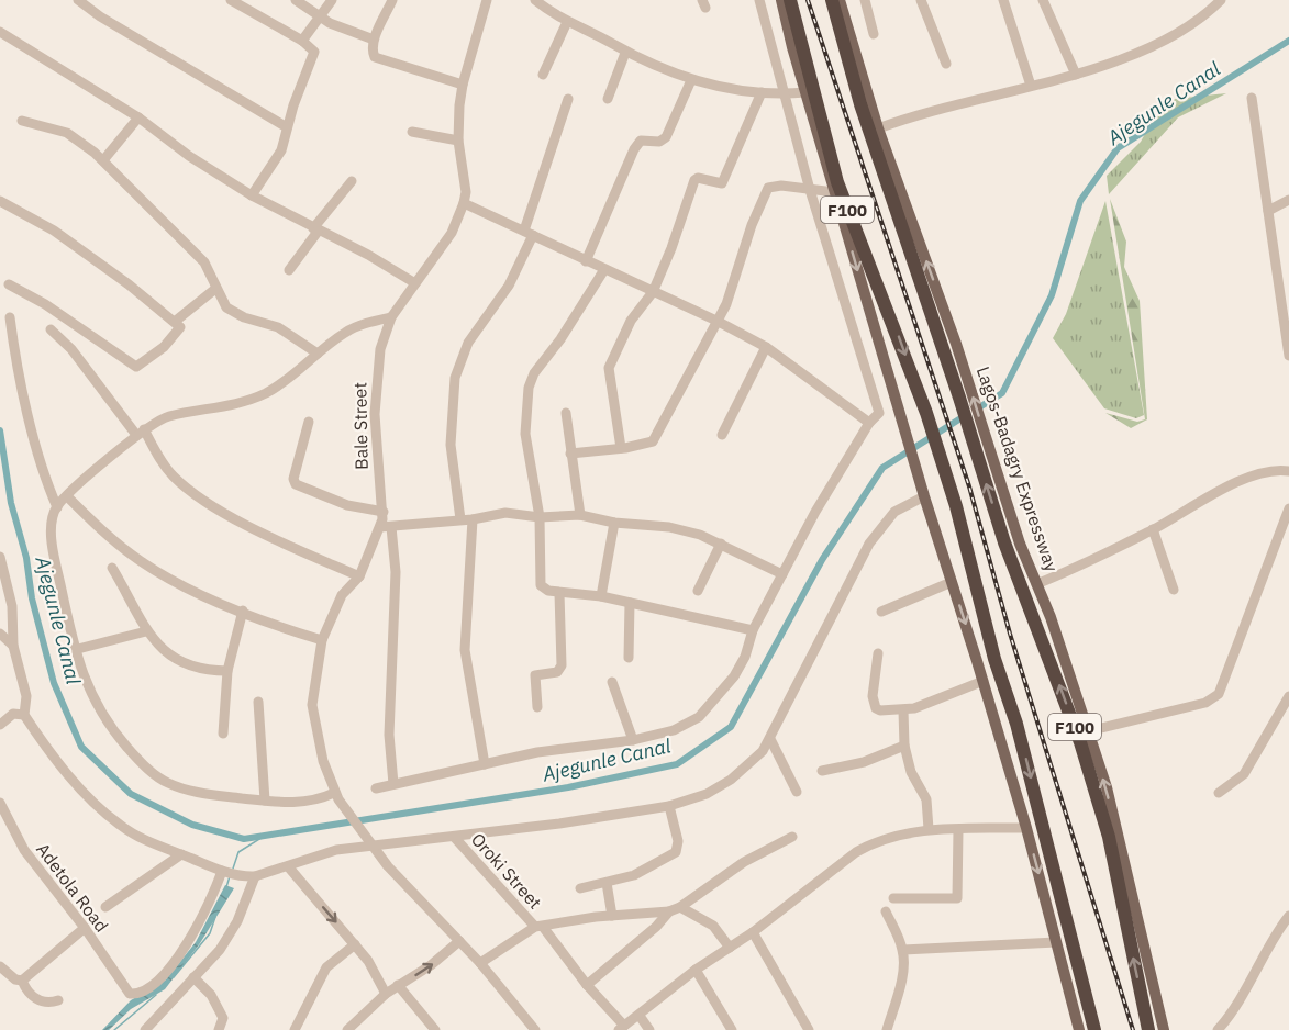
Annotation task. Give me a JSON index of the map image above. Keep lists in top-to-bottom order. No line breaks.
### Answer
{"streets":{"highway":["F100","Lagos-Badagry Expressway"],"street":["Bale Street","Oroki Street","Adetola Road"]},"water":["Ajegunle Canal"]}
